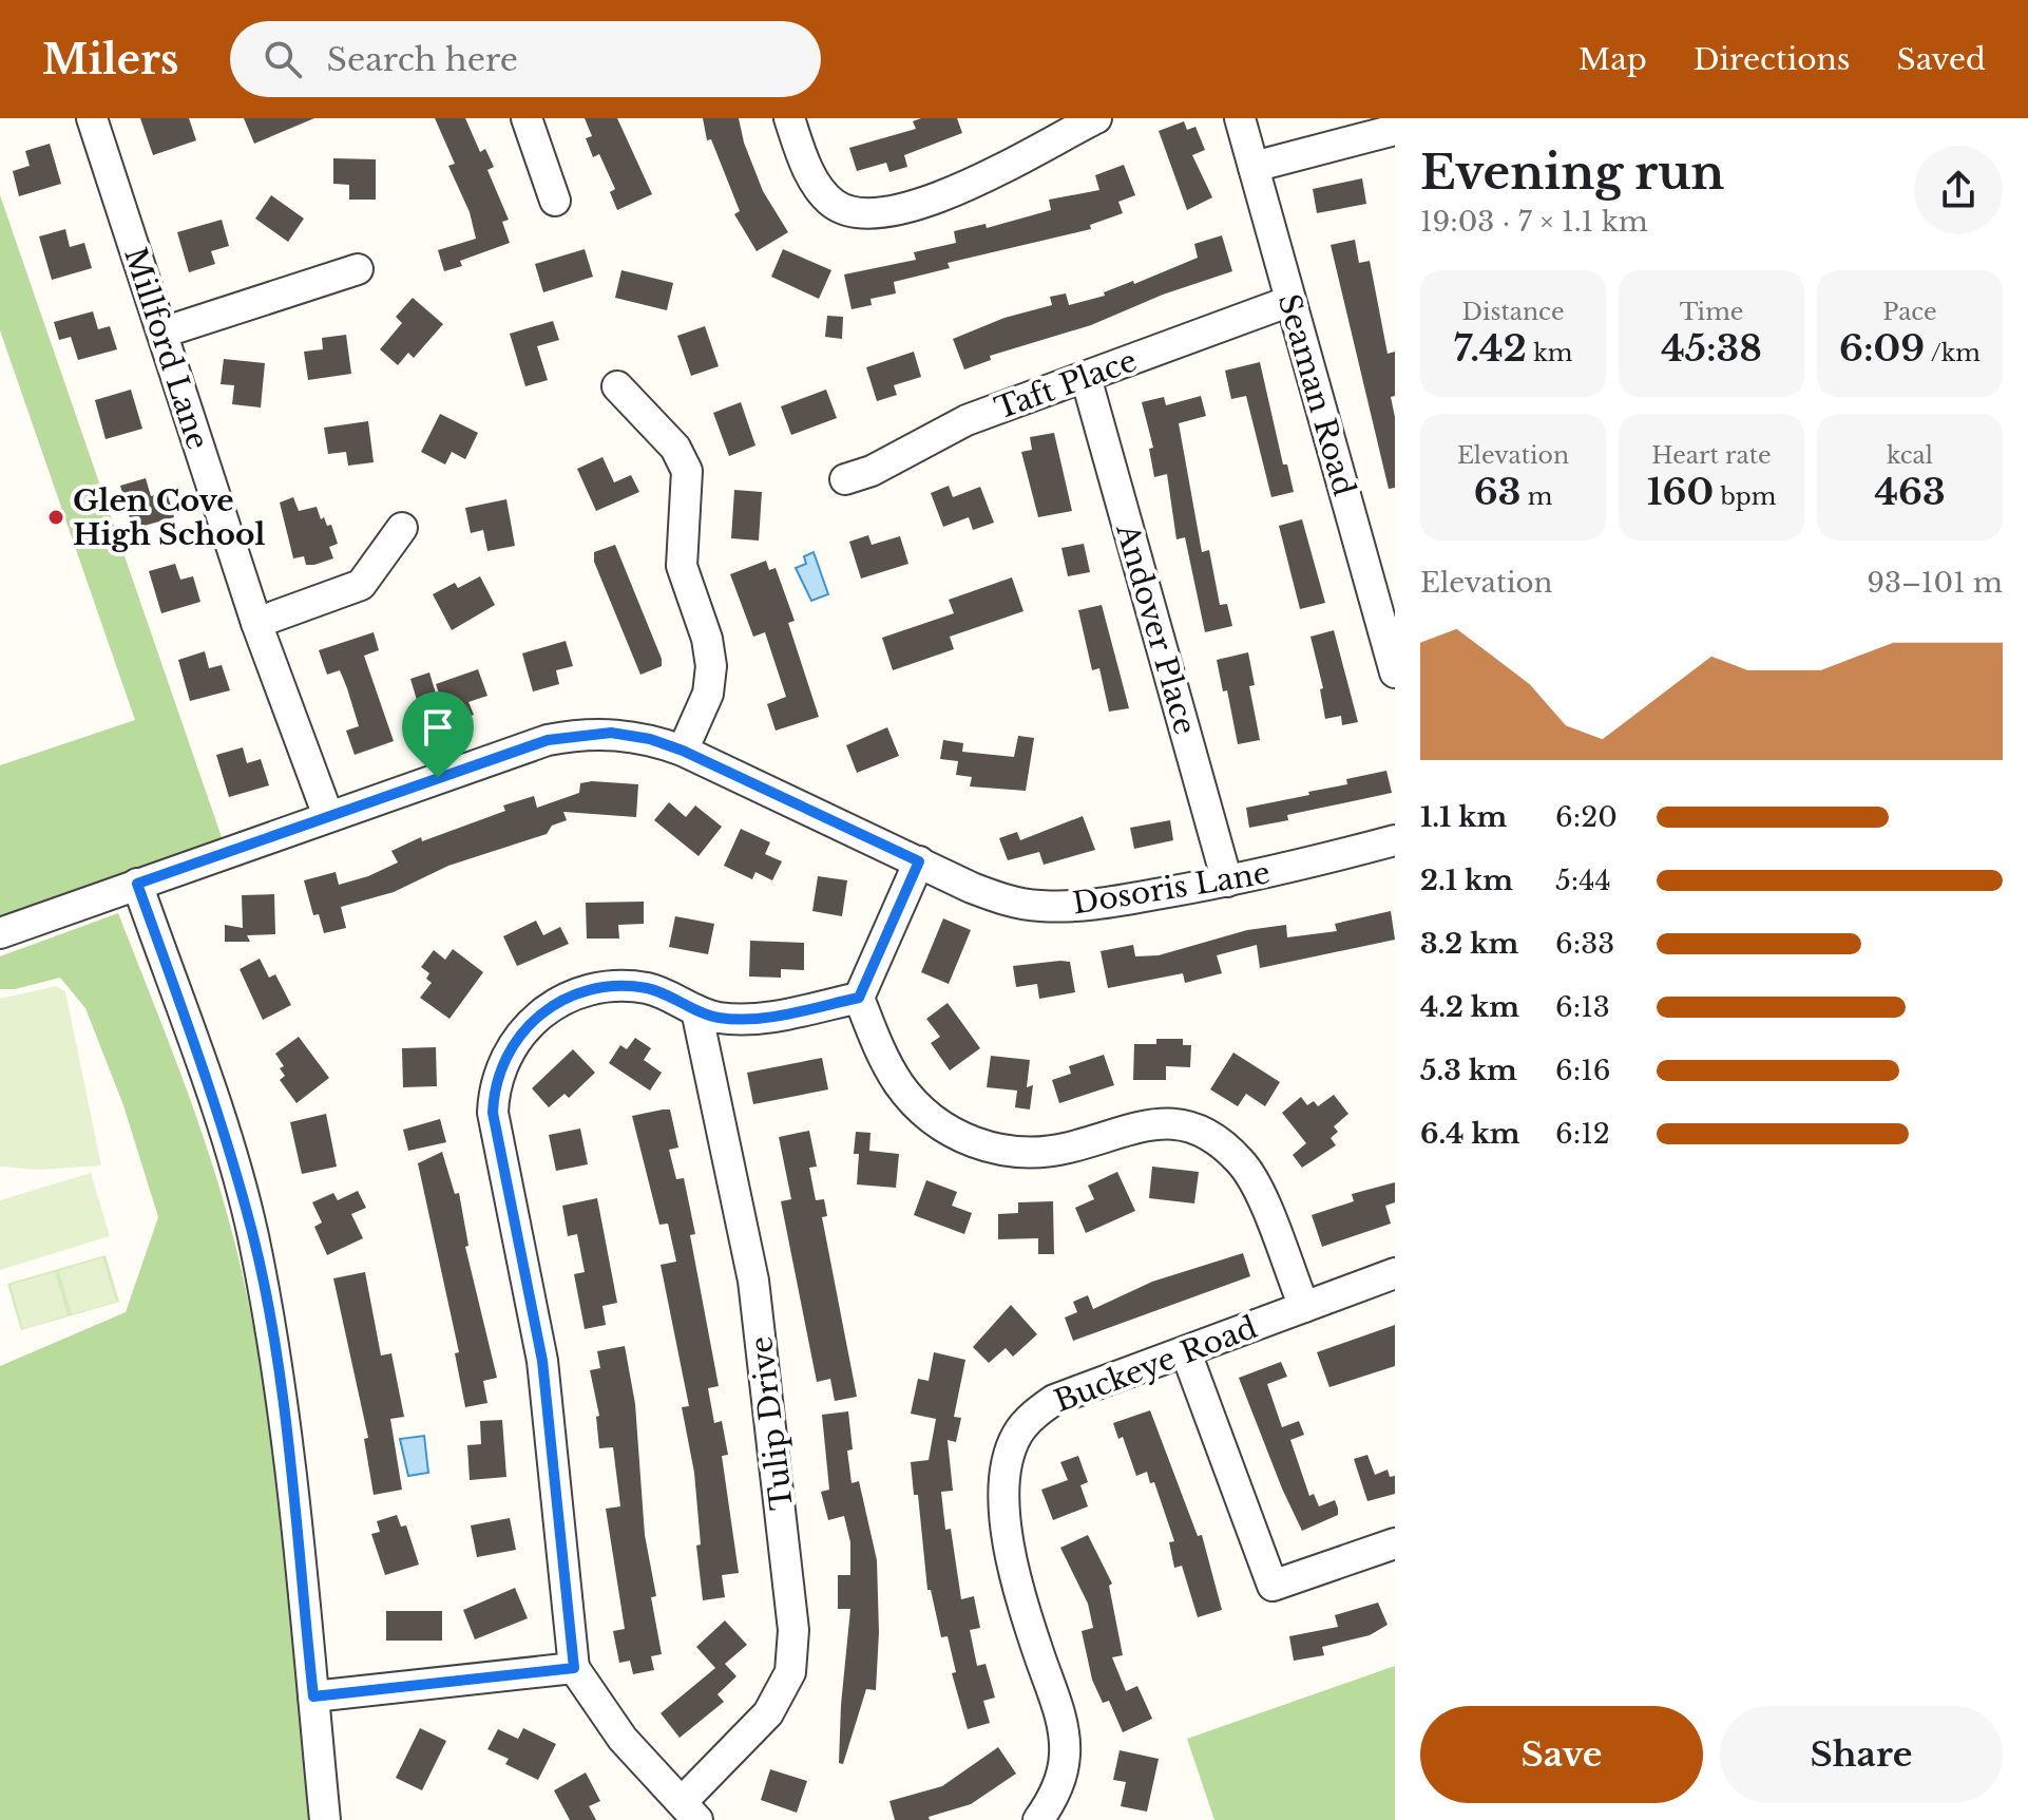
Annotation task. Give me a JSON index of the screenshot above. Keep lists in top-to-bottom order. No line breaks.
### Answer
{"streets":{"street":["Millford Lane","Taft Place","Seaman Road","Andover Place","Dosoris Lane","Buckeye Road","Tulip Drive"]},"crossings":[["Millford Lane","Dosoris Lane"],["Taft Place","Seaman Road"],["Taft Place","Andover Place"],["Andover Place","Dosoris Lane"]],"places":["Glen Cove High School"],"page":{"header":"Milers","search":"Search here","nav":["Map","Directions","Saved"],"heading":["Evening run","19:03 · 7 × 1.1 km"],"stats":[["Distance","7.42 km"],["Time","45:38"],["Pace","6:09 /km"],["Elevation","63 m"],["Heart rate","160 bpm"],["kcal","463"]],"chart":["Elevation","93–101 m"],"list":[{"name":"1.1 km","note":"6:20"},{"name":"2.1 km","note":"5:44"},{"name":"3.2 km","note":"6:33"},{"name":"4.2 km","note":"6:13"},{"name":"5.3 km","note":"6:16"},{"name":"6.4 km","note":"6:12"}],"buttons":["Save","Share"]}}
